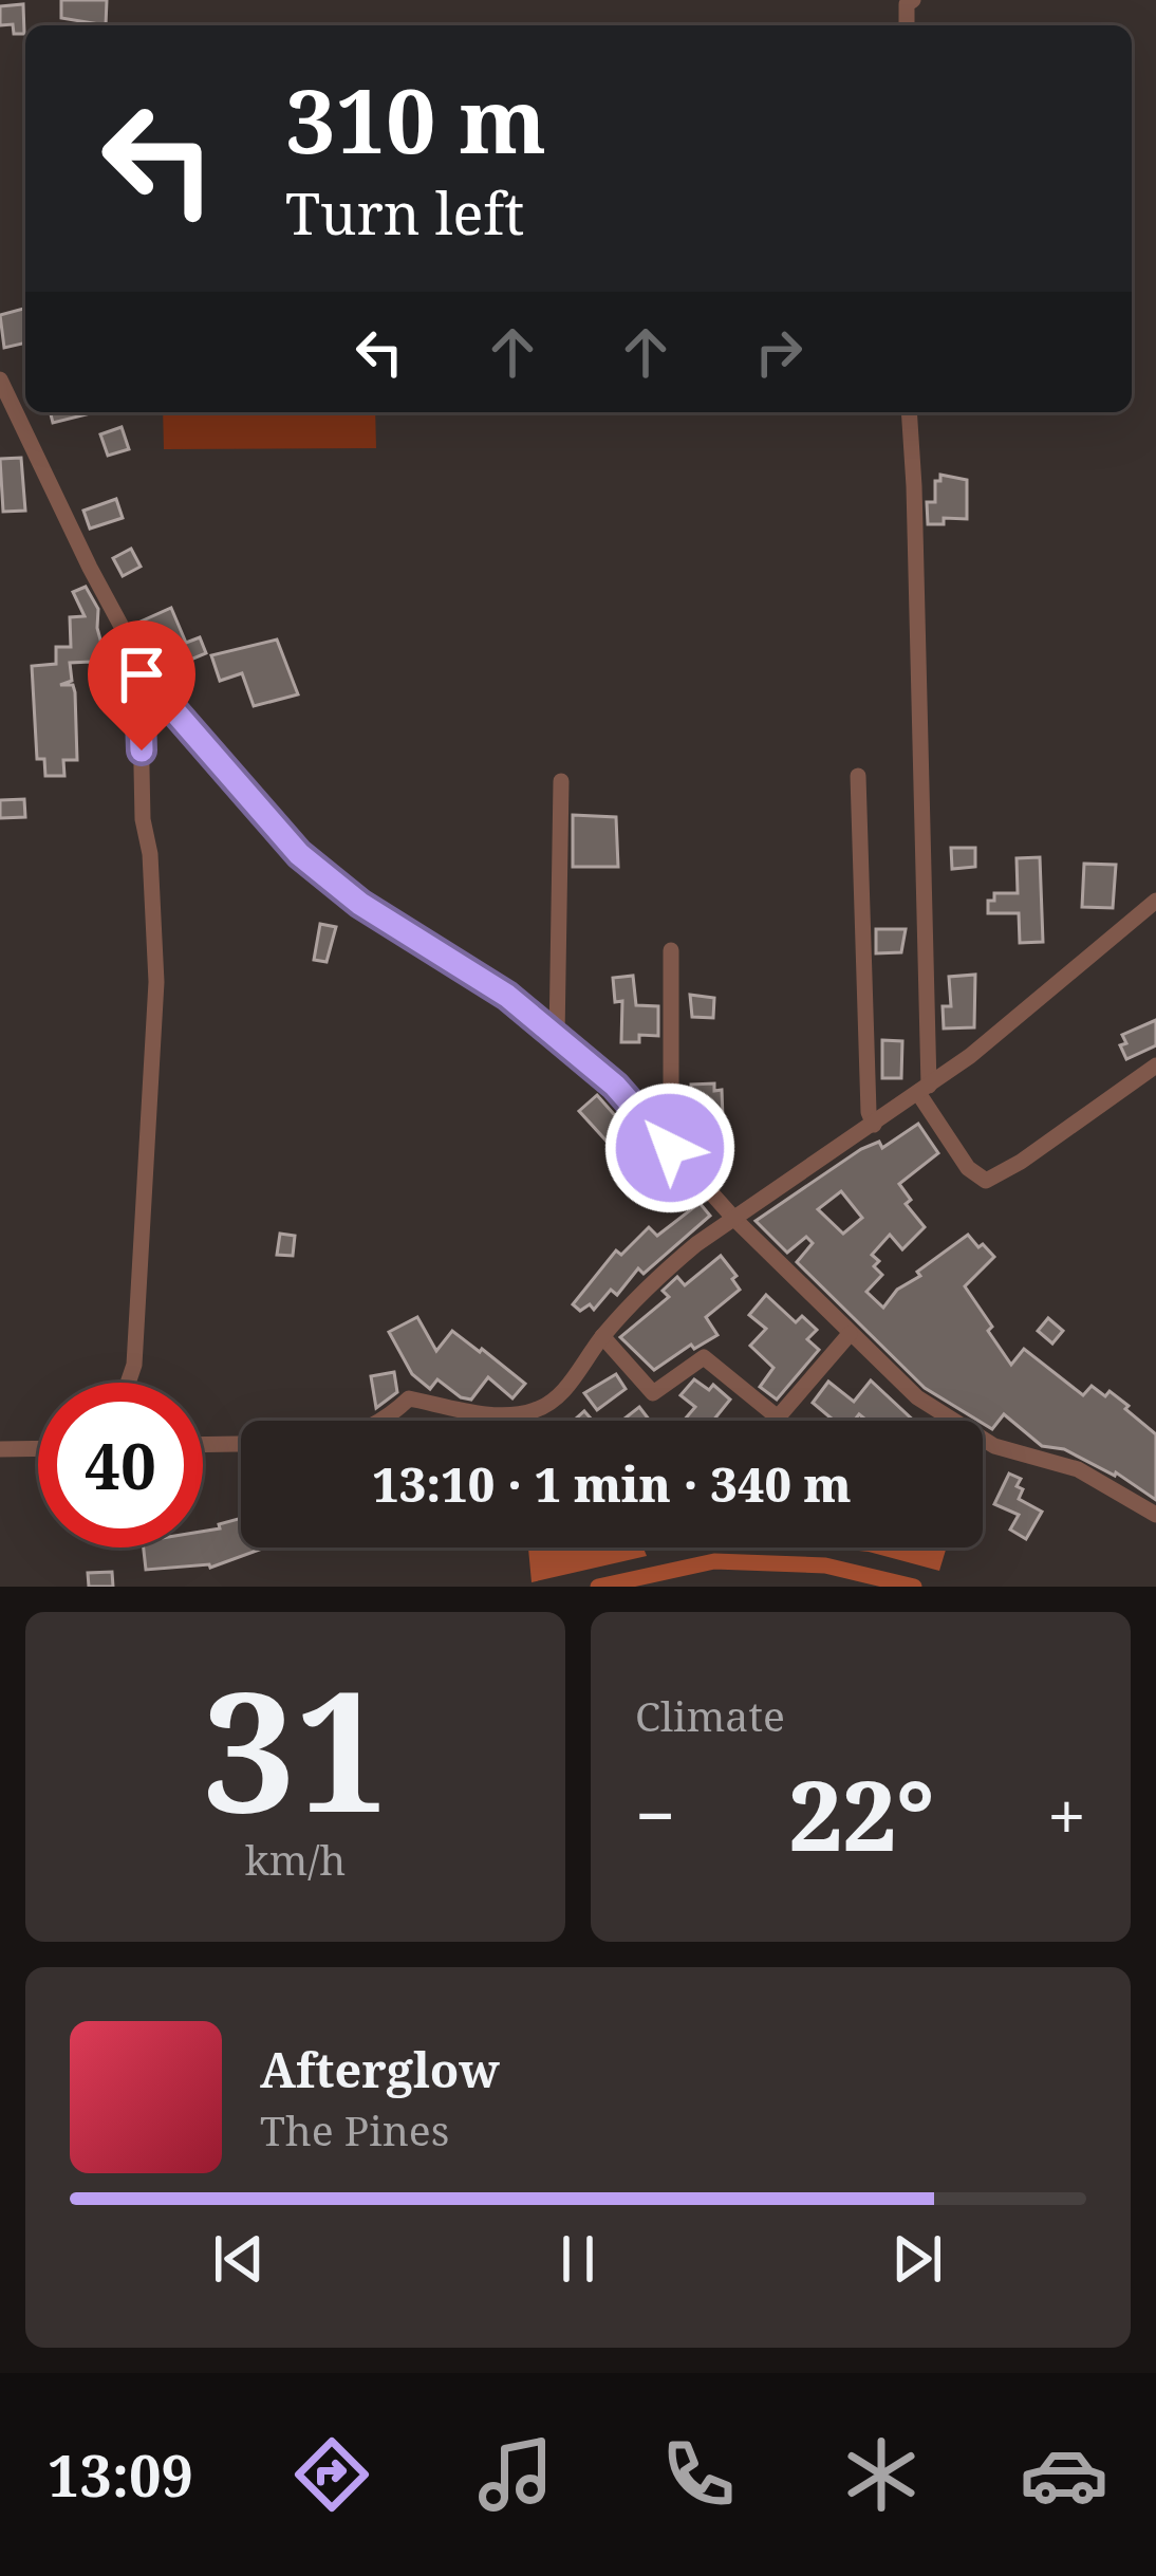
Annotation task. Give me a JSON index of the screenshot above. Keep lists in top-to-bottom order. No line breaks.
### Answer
{"page":{"turn":["310 m","Turn left"],"limit":"40","trip":"13:10 · 1 min · 340 m","tile":[["31","km/h"],"Climate"],"heat":["−","22°","+"],"song":["Afterglow","The Pines"],"tabs":"13:09"}}
